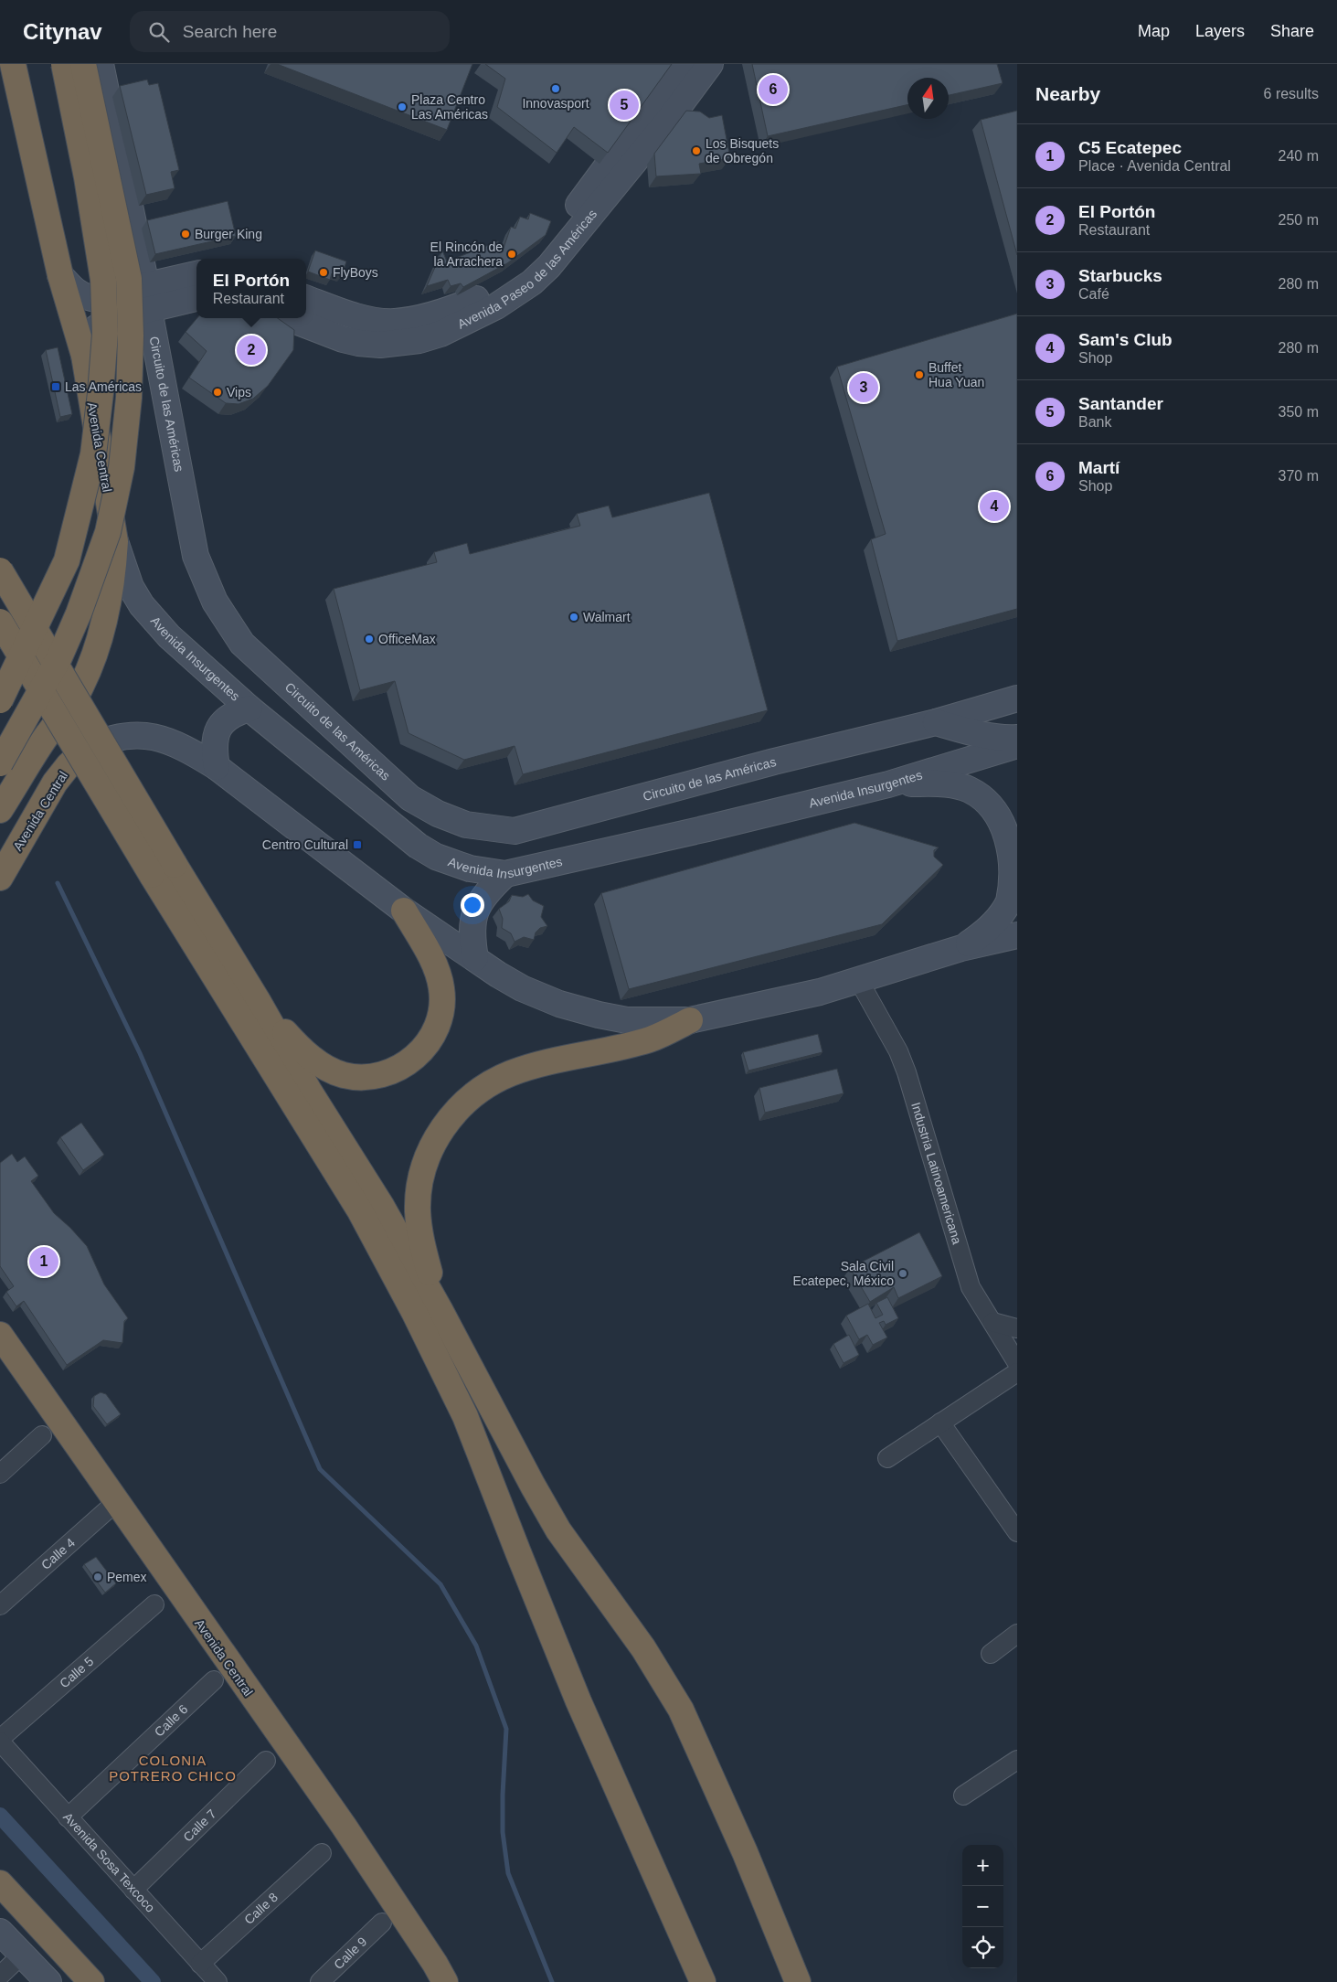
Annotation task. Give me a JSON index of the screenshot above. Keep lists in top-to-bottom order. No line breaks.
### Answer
{"streets":{"highway":["Avenida Central"],"main road":["Avenida Paseo de las Américas","Circuito de las Américas","Avenida Insurgentes"],"street":["Industria Latinoamericana","Calle 4","Calle 5","Calle 6","Calle 7","Avenida Sosa Texcoco","Calle 8","Calle 9"]},"crossings":[["Avenida Central","Avenida Insurgentes"],["Avenida Central","Calle 4"],["Calle 5","Avenida Sosa Texcoco"],["Calle 6","Avenida Sosa Texcoco"],["Calle 7","Avenida Sosa Texcoco"],["Avenida Sosa Texcoco","Calle 8"]],"districts":["COLONIA POTRERO CHICO"],"places":{"other":["Innovasport","Plaza Centro Las Américas","Los Bisquets de Obregón","Burger King","El Rincón de la Arrachera","FlyBoys","Buffet Hua Yuan","Vips","Walmart","OfficeMax","Sala Civil Ecatepec, México","Pemex"],"transit":["Las Américas","Centro Cultural"]},"north":"top","page":{"header":"Citynav","search":"Search here","nav":["Map","Layers","Share"],"heading":["Nearby","6 results"],"pins":["6","5","2","3","4","1"],"list":[{"mark":"1","name":"C5 Ecatepec","note":"Place · Avenida Central","value":"240 m"},{"mark":"2","name":"El Portón","note":"Restaurant","value":"250 m"},{"mark":"3","name":"Starbucks","note":"Café","value":"280 m"},{"mark":"4","name":"Sam's Club","note":"Shop","value":"280 m"},{"mark":"5","name":"Santander","note":"Bank","value":"350 m"},{"mark":"6","name":"Martí","note":"Shop","value":"370 m"}],"popup":["El Portón","Restaurant"],"map_buttons":["+","−"]}}
